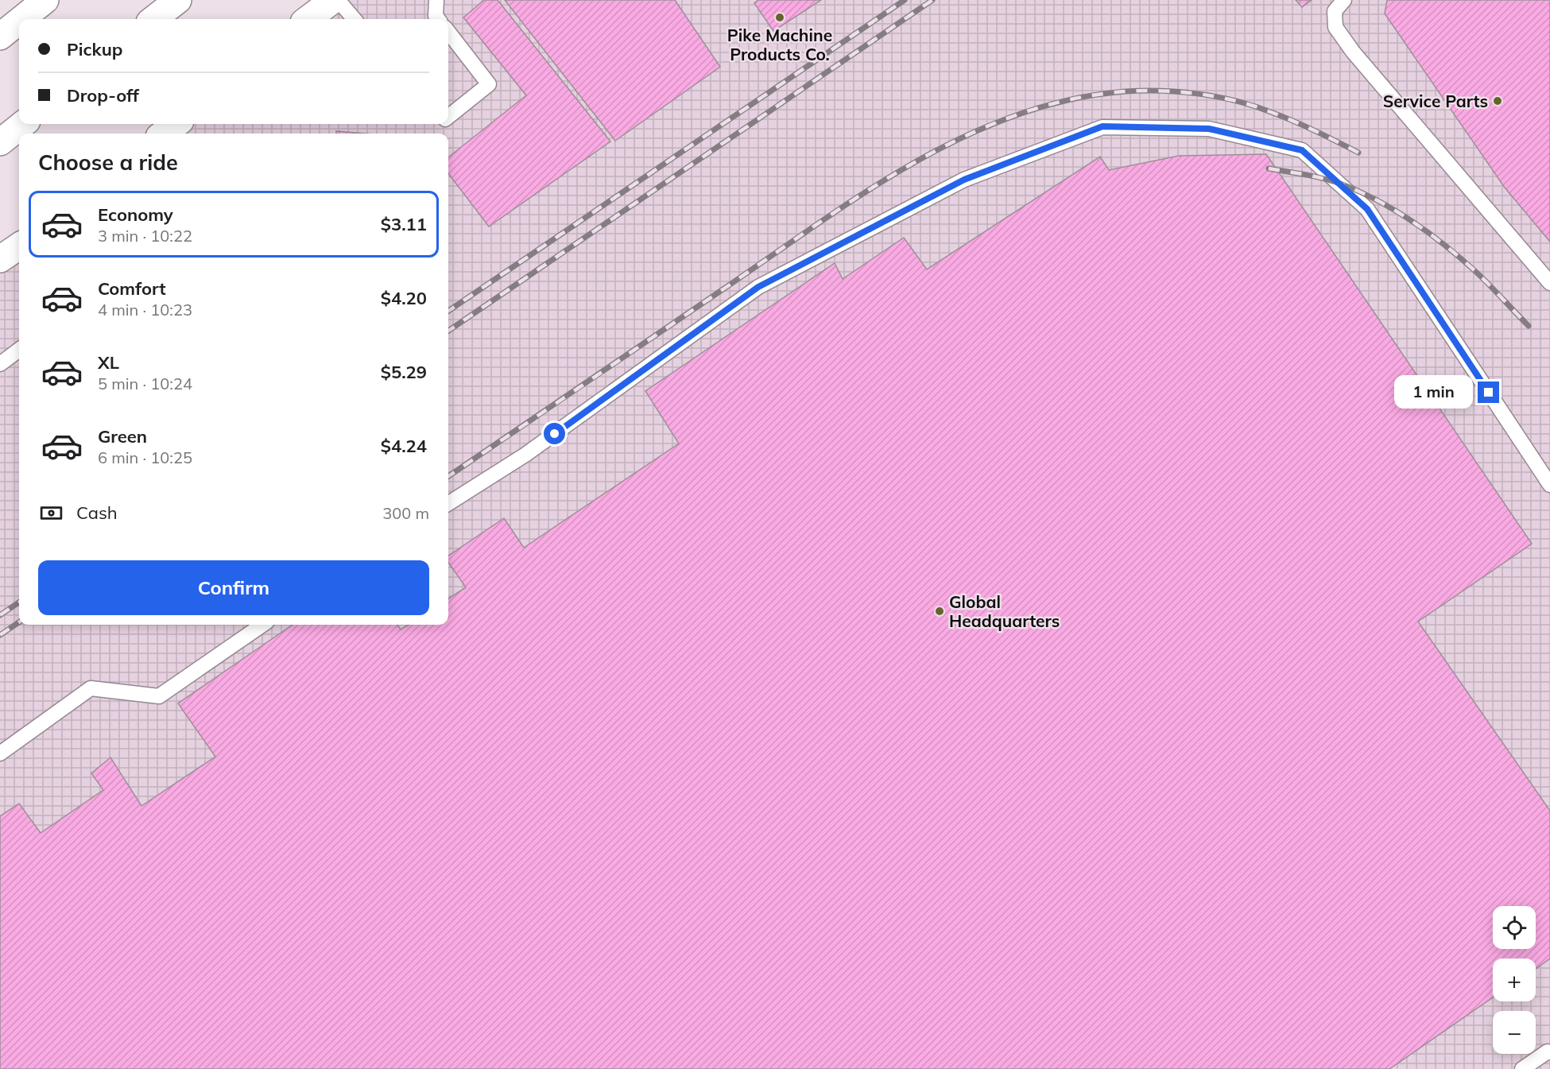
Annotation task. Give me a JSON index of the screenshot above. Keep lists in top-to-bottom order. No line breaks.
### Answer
{"places":["Pike Machine Products Co.","Service Parts","Global Headquarters"],"page":{"banner":["Pickup","Drop-off"],"heading":"Choose a ride","list":[{"name":"Economy","note":"3 min · 10:22","value":"$3.11"},{"name":"Comfort","note":"4 min · 10:23","value":"$4.20"},{"name":"XL","note":"5 min · 10:24","value":"$5.29"},{"name":"Green","note":"6 min · 10:25","value":"$4.24"}],"bubble":"1 min","pay":["Cash","300 m"],"buttons":"Confirm","map_buttons":["+","−"]}}
